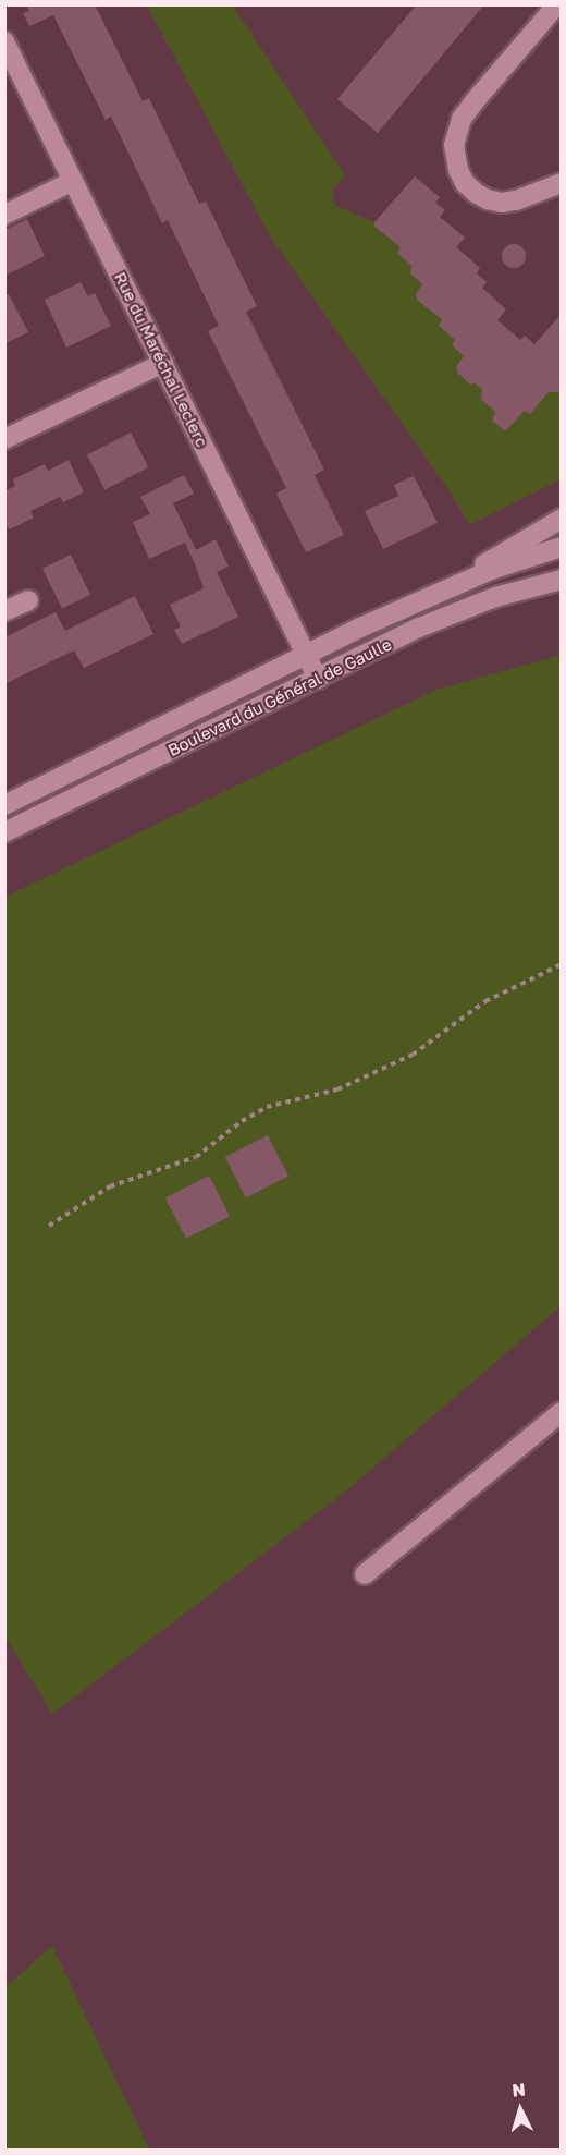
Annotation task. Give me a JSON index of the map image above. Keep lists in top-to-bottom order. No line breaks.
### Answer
{"streets":{"street":["Rue du Maréchal Leclerc","Boulevard du Général de Gaulle"]},"crossings":[["Rue du Maréchal Leclerc","Boulevard du Général de Gaulle"]],"north":"top"}
